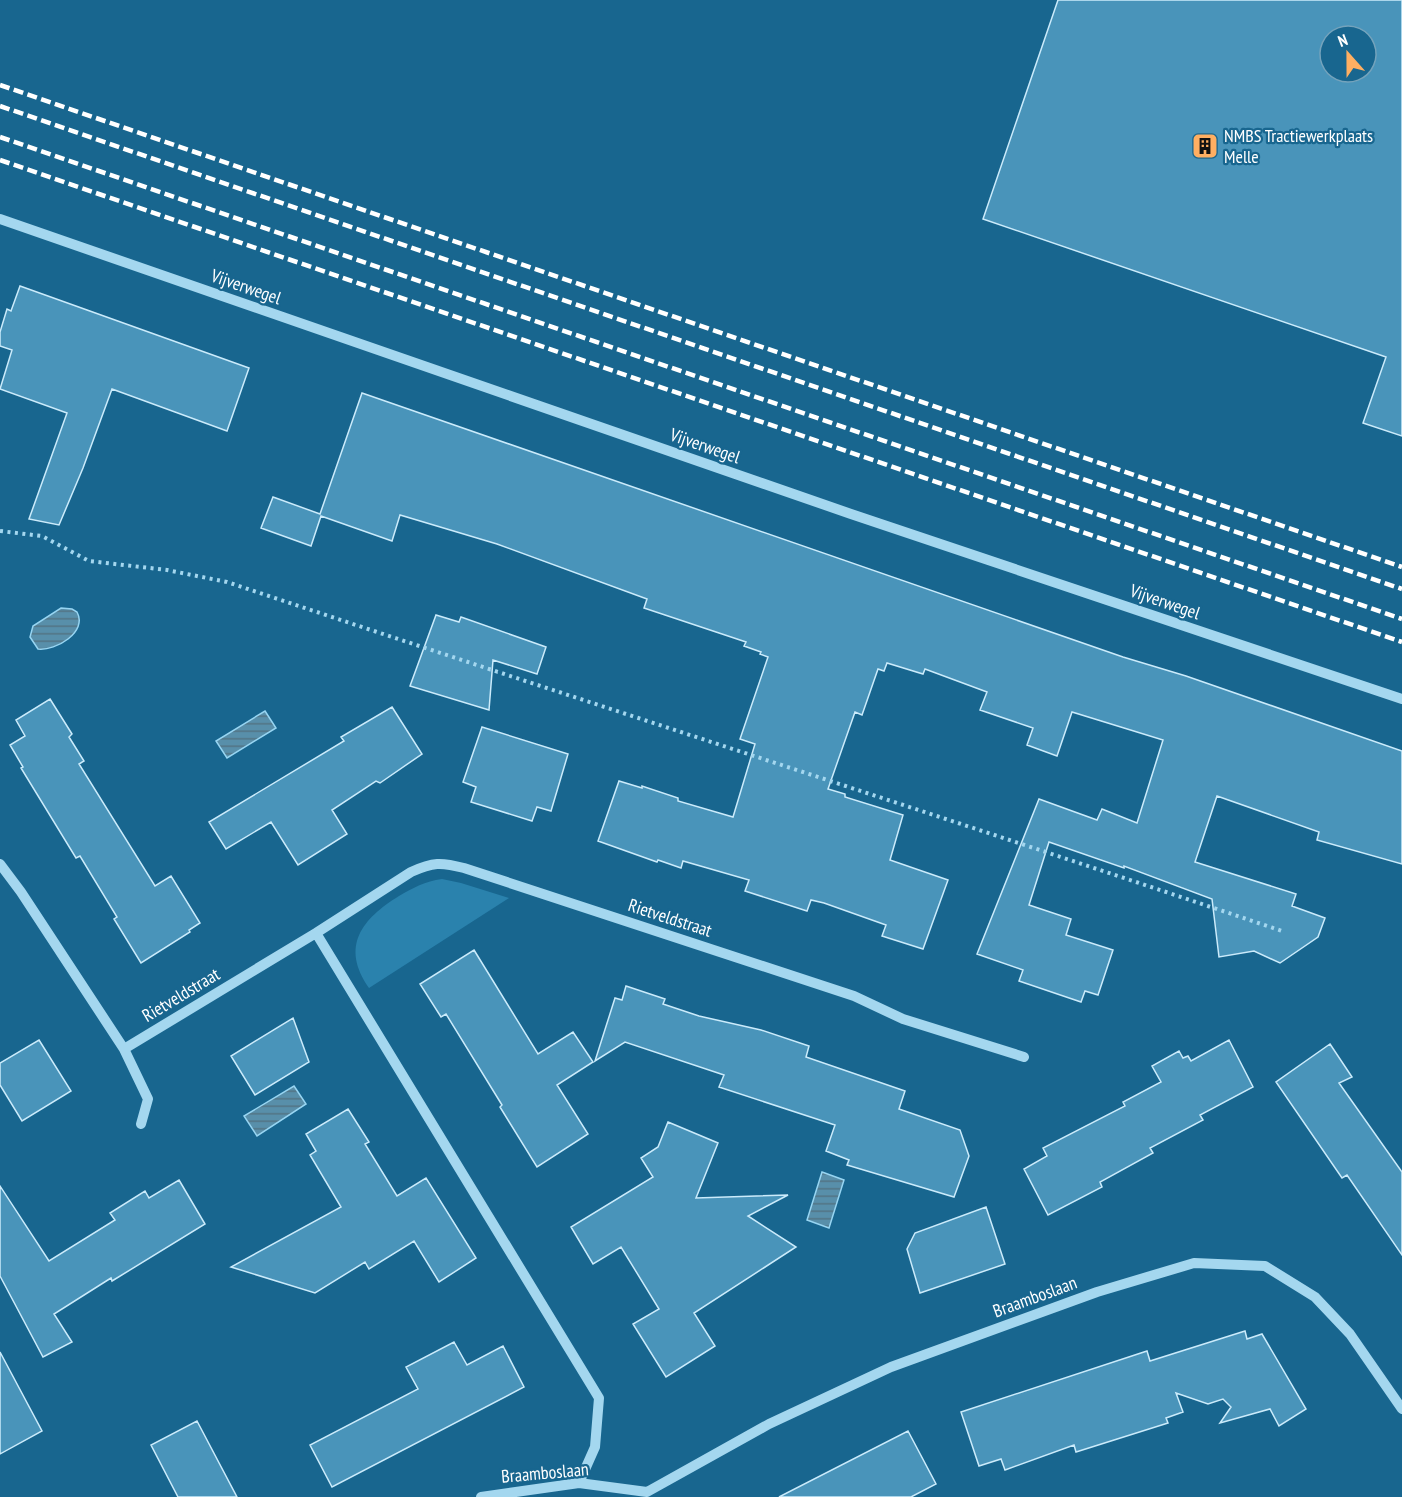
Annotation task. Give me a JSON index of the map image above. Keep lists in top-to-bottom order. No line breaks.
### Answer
{"streets":{"street":["Vijverwegel","Rietveldstraat","Braamboslaan"]},"places":{"building":["NMBS Tractiewerkplaats Melle"]},"north":"top"}
